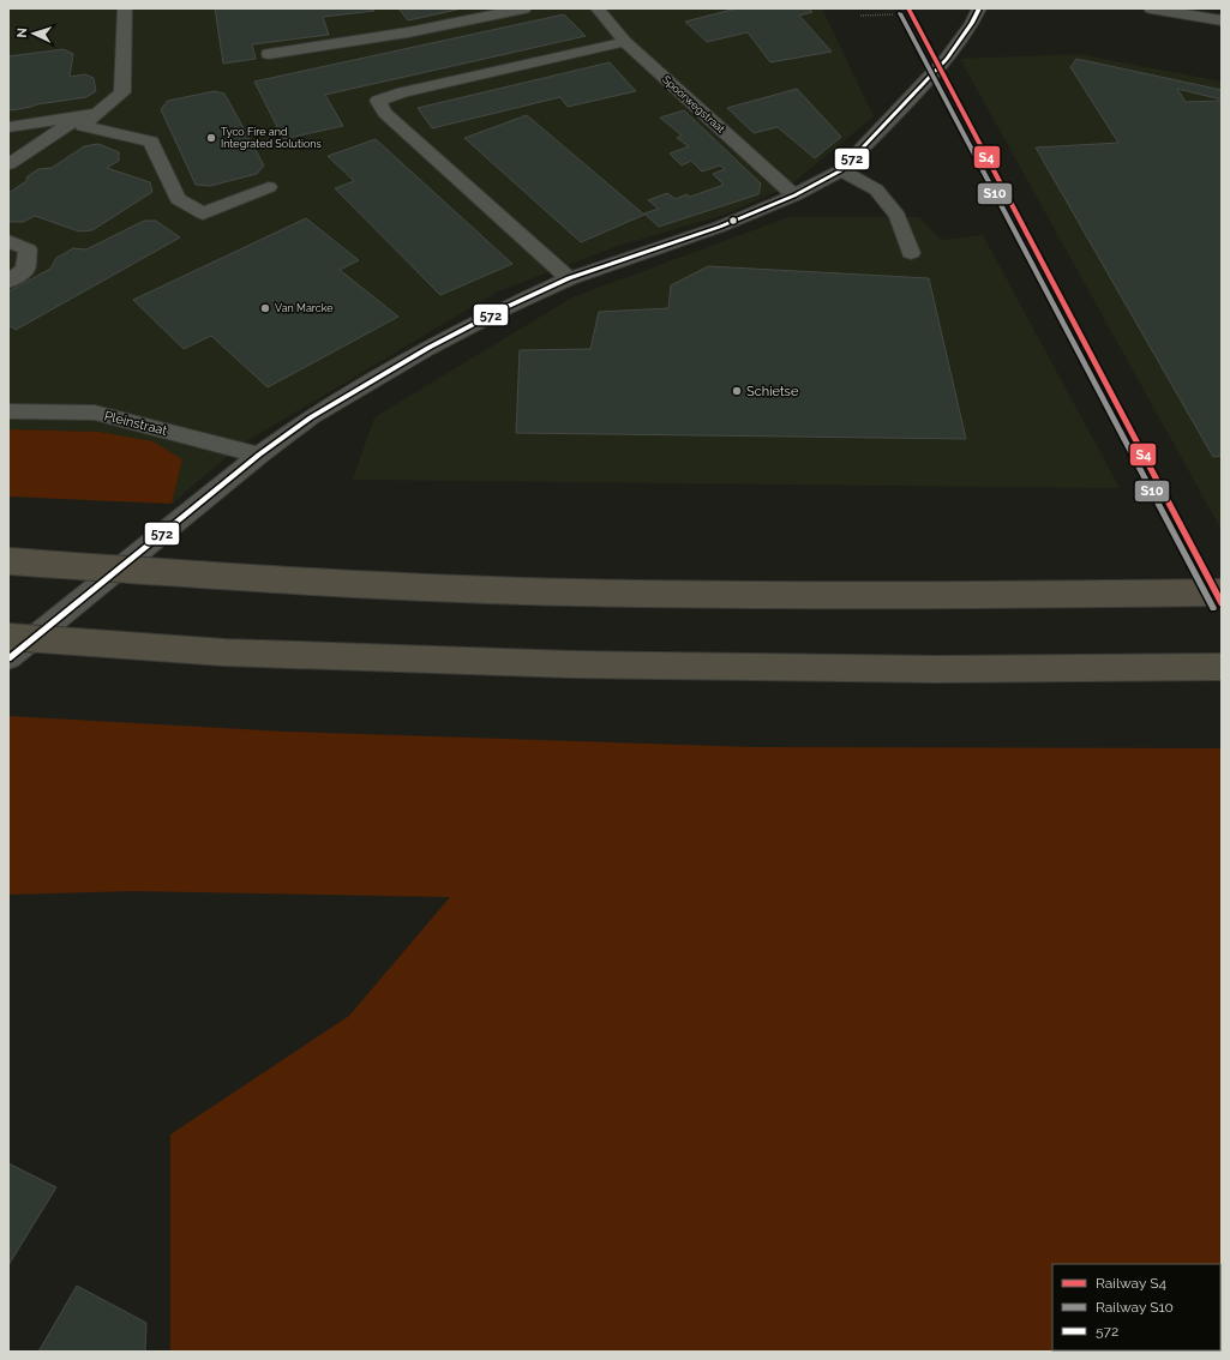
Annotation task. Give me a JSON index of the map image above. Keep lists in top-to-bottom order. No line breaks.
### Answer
{"streets":{"street":["Spoorwegstraat","Pleinstraat"]},"places":["Tyco Fire and Integrated Solutions","Van Marcke","Schietse"],"lines":["rail line S4","transit line 572","rail line S10"],"legend":["Railway S4","Railway S10","572"],"north":"left"}
